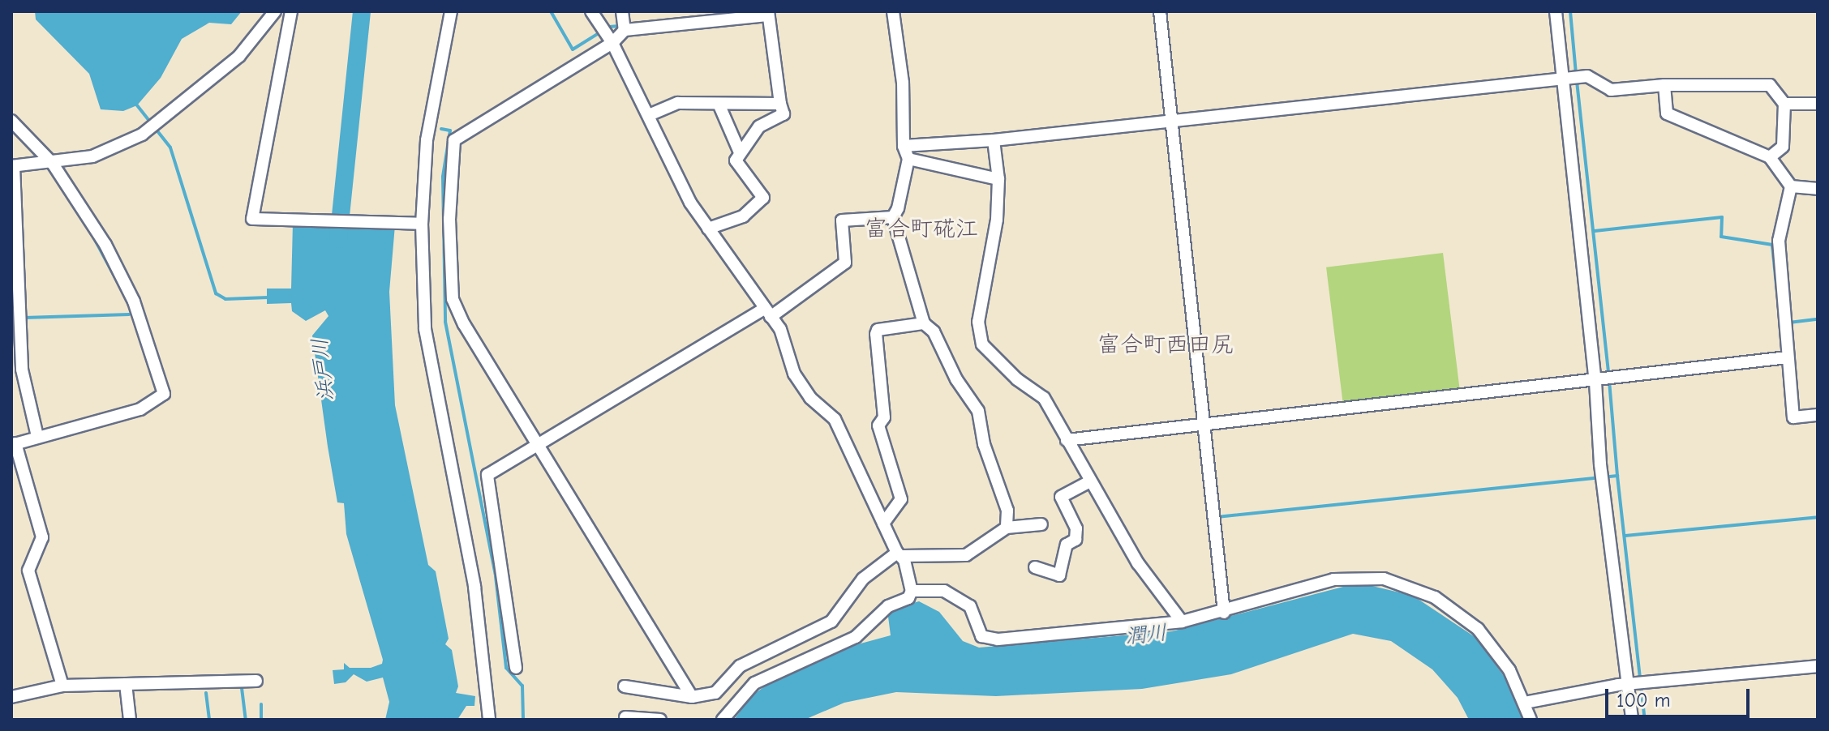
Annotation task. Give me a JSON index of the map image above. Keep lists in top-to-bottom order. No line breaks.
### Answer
{"districts":["富合町硴江","富合町西田尻"],"water":["浜戸川","潤川"],"scale_bar":"100 m"}
